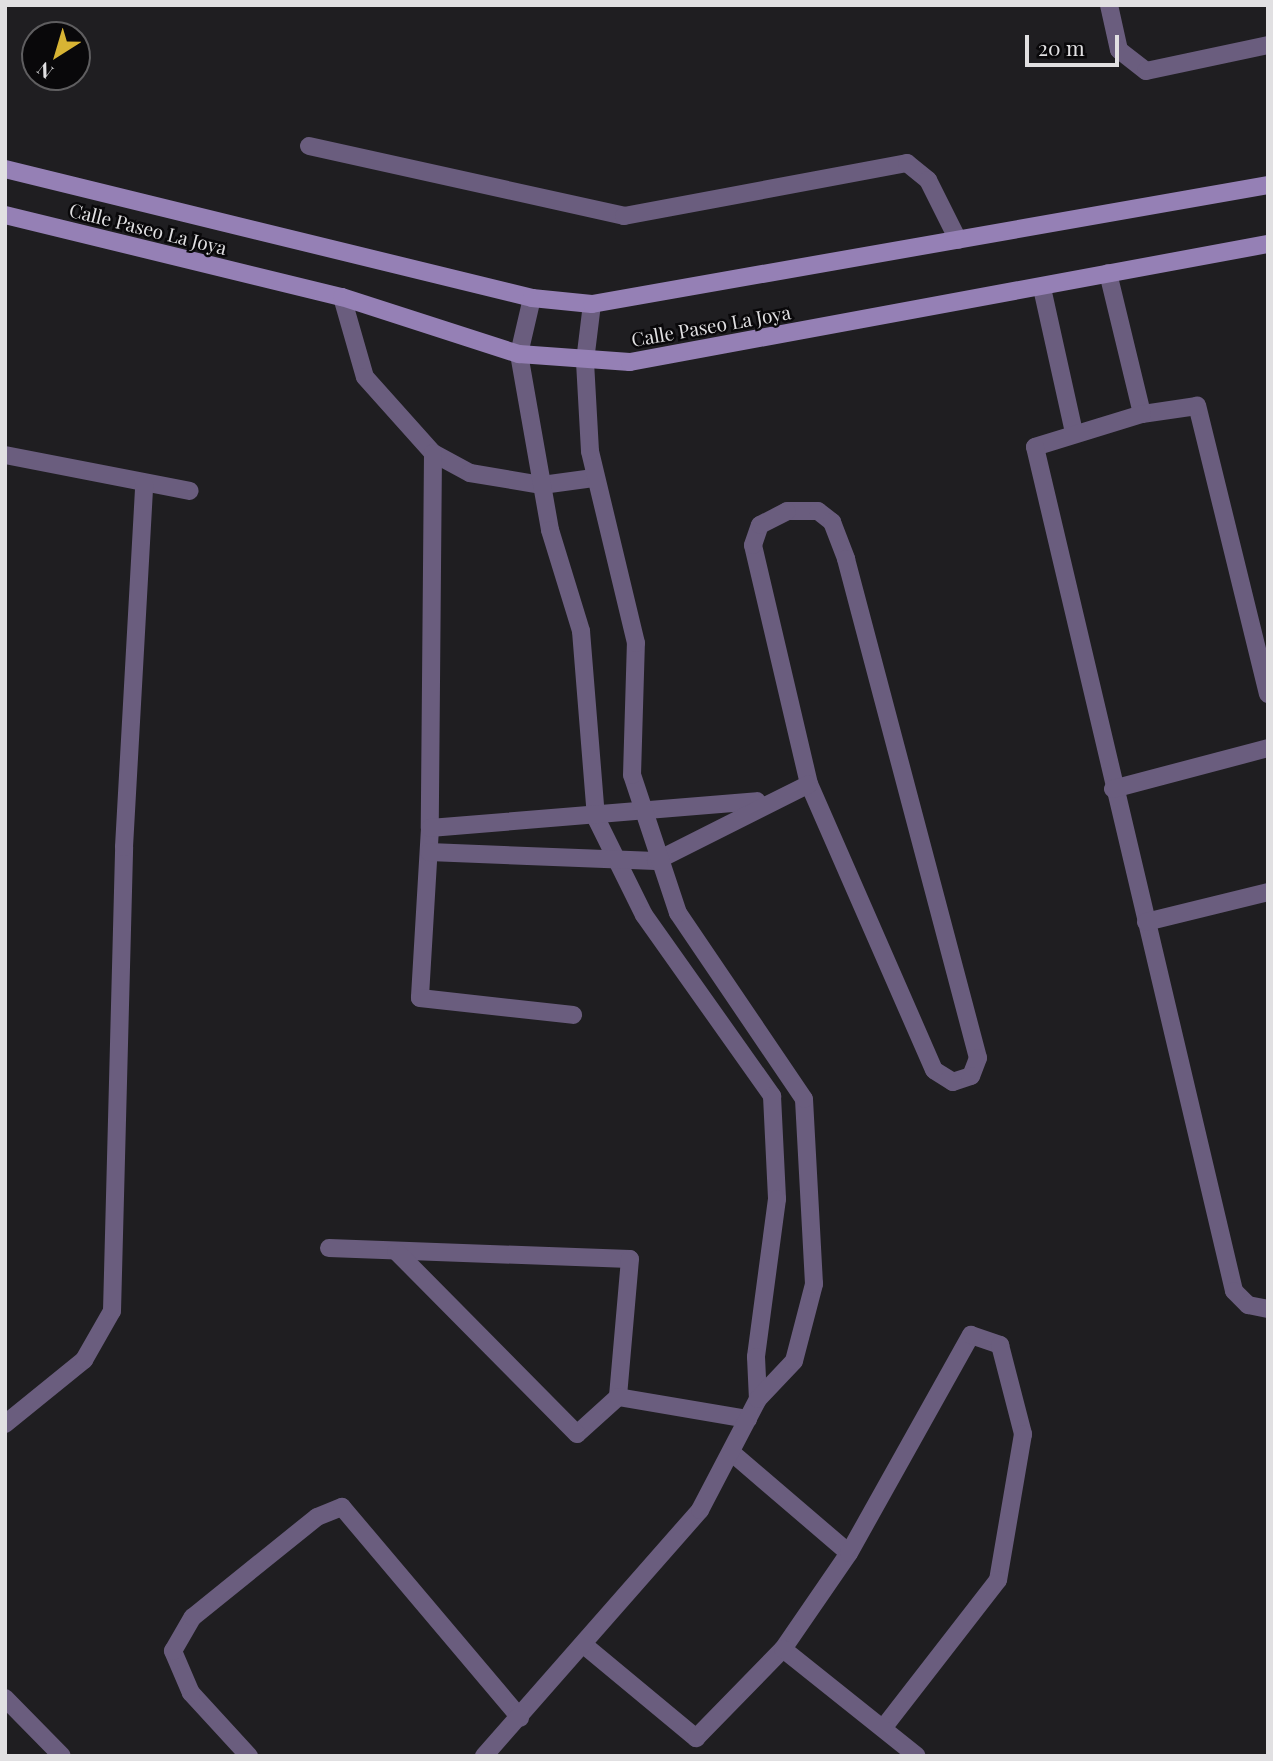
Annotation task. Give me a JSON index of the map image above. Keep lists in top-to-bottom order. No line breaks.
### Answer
{"streets":{"main road":["Calle Paseo La Joya"]},"scale_bar":"20 m","north":"bottom left"}
